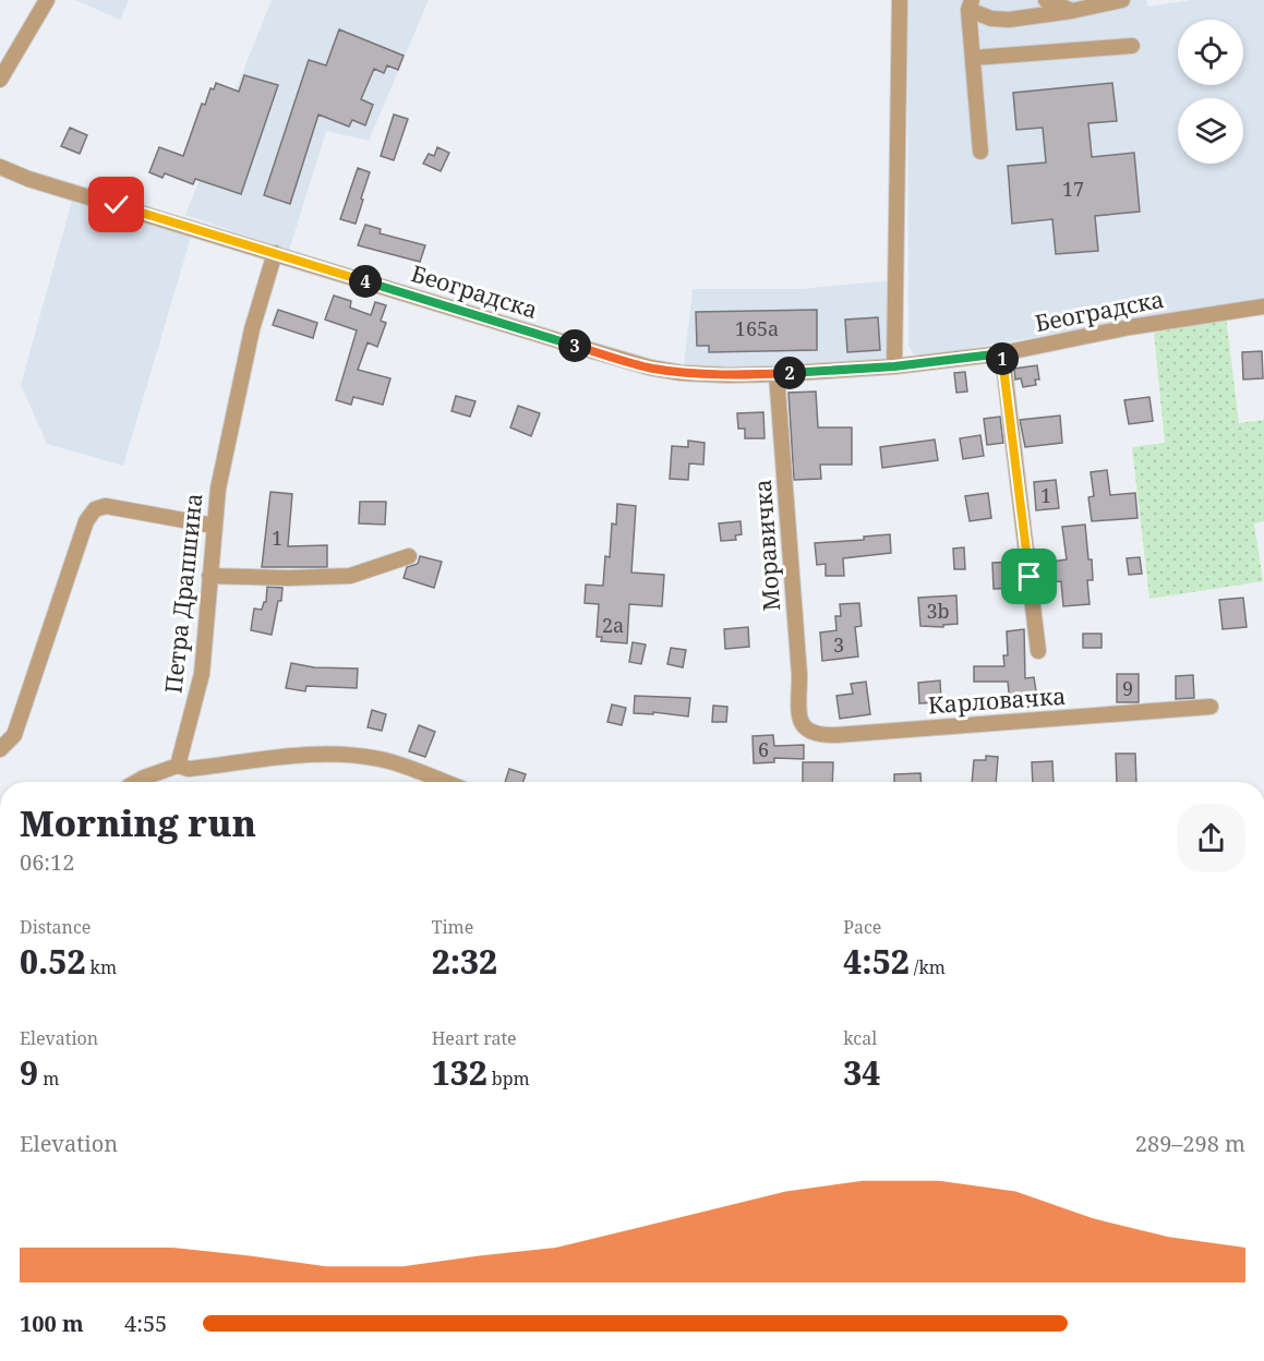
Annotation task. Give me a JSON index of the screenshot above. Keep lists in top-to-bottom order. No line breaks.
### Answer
{"streets":{"street":["Београдска","Моравичка","Петра Драпшина","Карловачка"]},"crossings":[["Београдска","Моравичка"],["Београдска","Петра Драпшина"],["Моравичка","Карловачка"]],"house_numbers":["17","165a","1","1","3b","2a","3","9","6"],"page":{"pins":["4","3","1","2"],"heading":["Morning run","06:12"],"stats":[["Distance","0.52 km"],["Time","2:32"],["Pace","4:52 /km"],["Elevation","9 m"],["Heart rate","132 bpm"],["kcal","34"]],"chart":["Elevation","289–298 m"],"list":[{"name":"100 m","note":"4:55"}]}}
